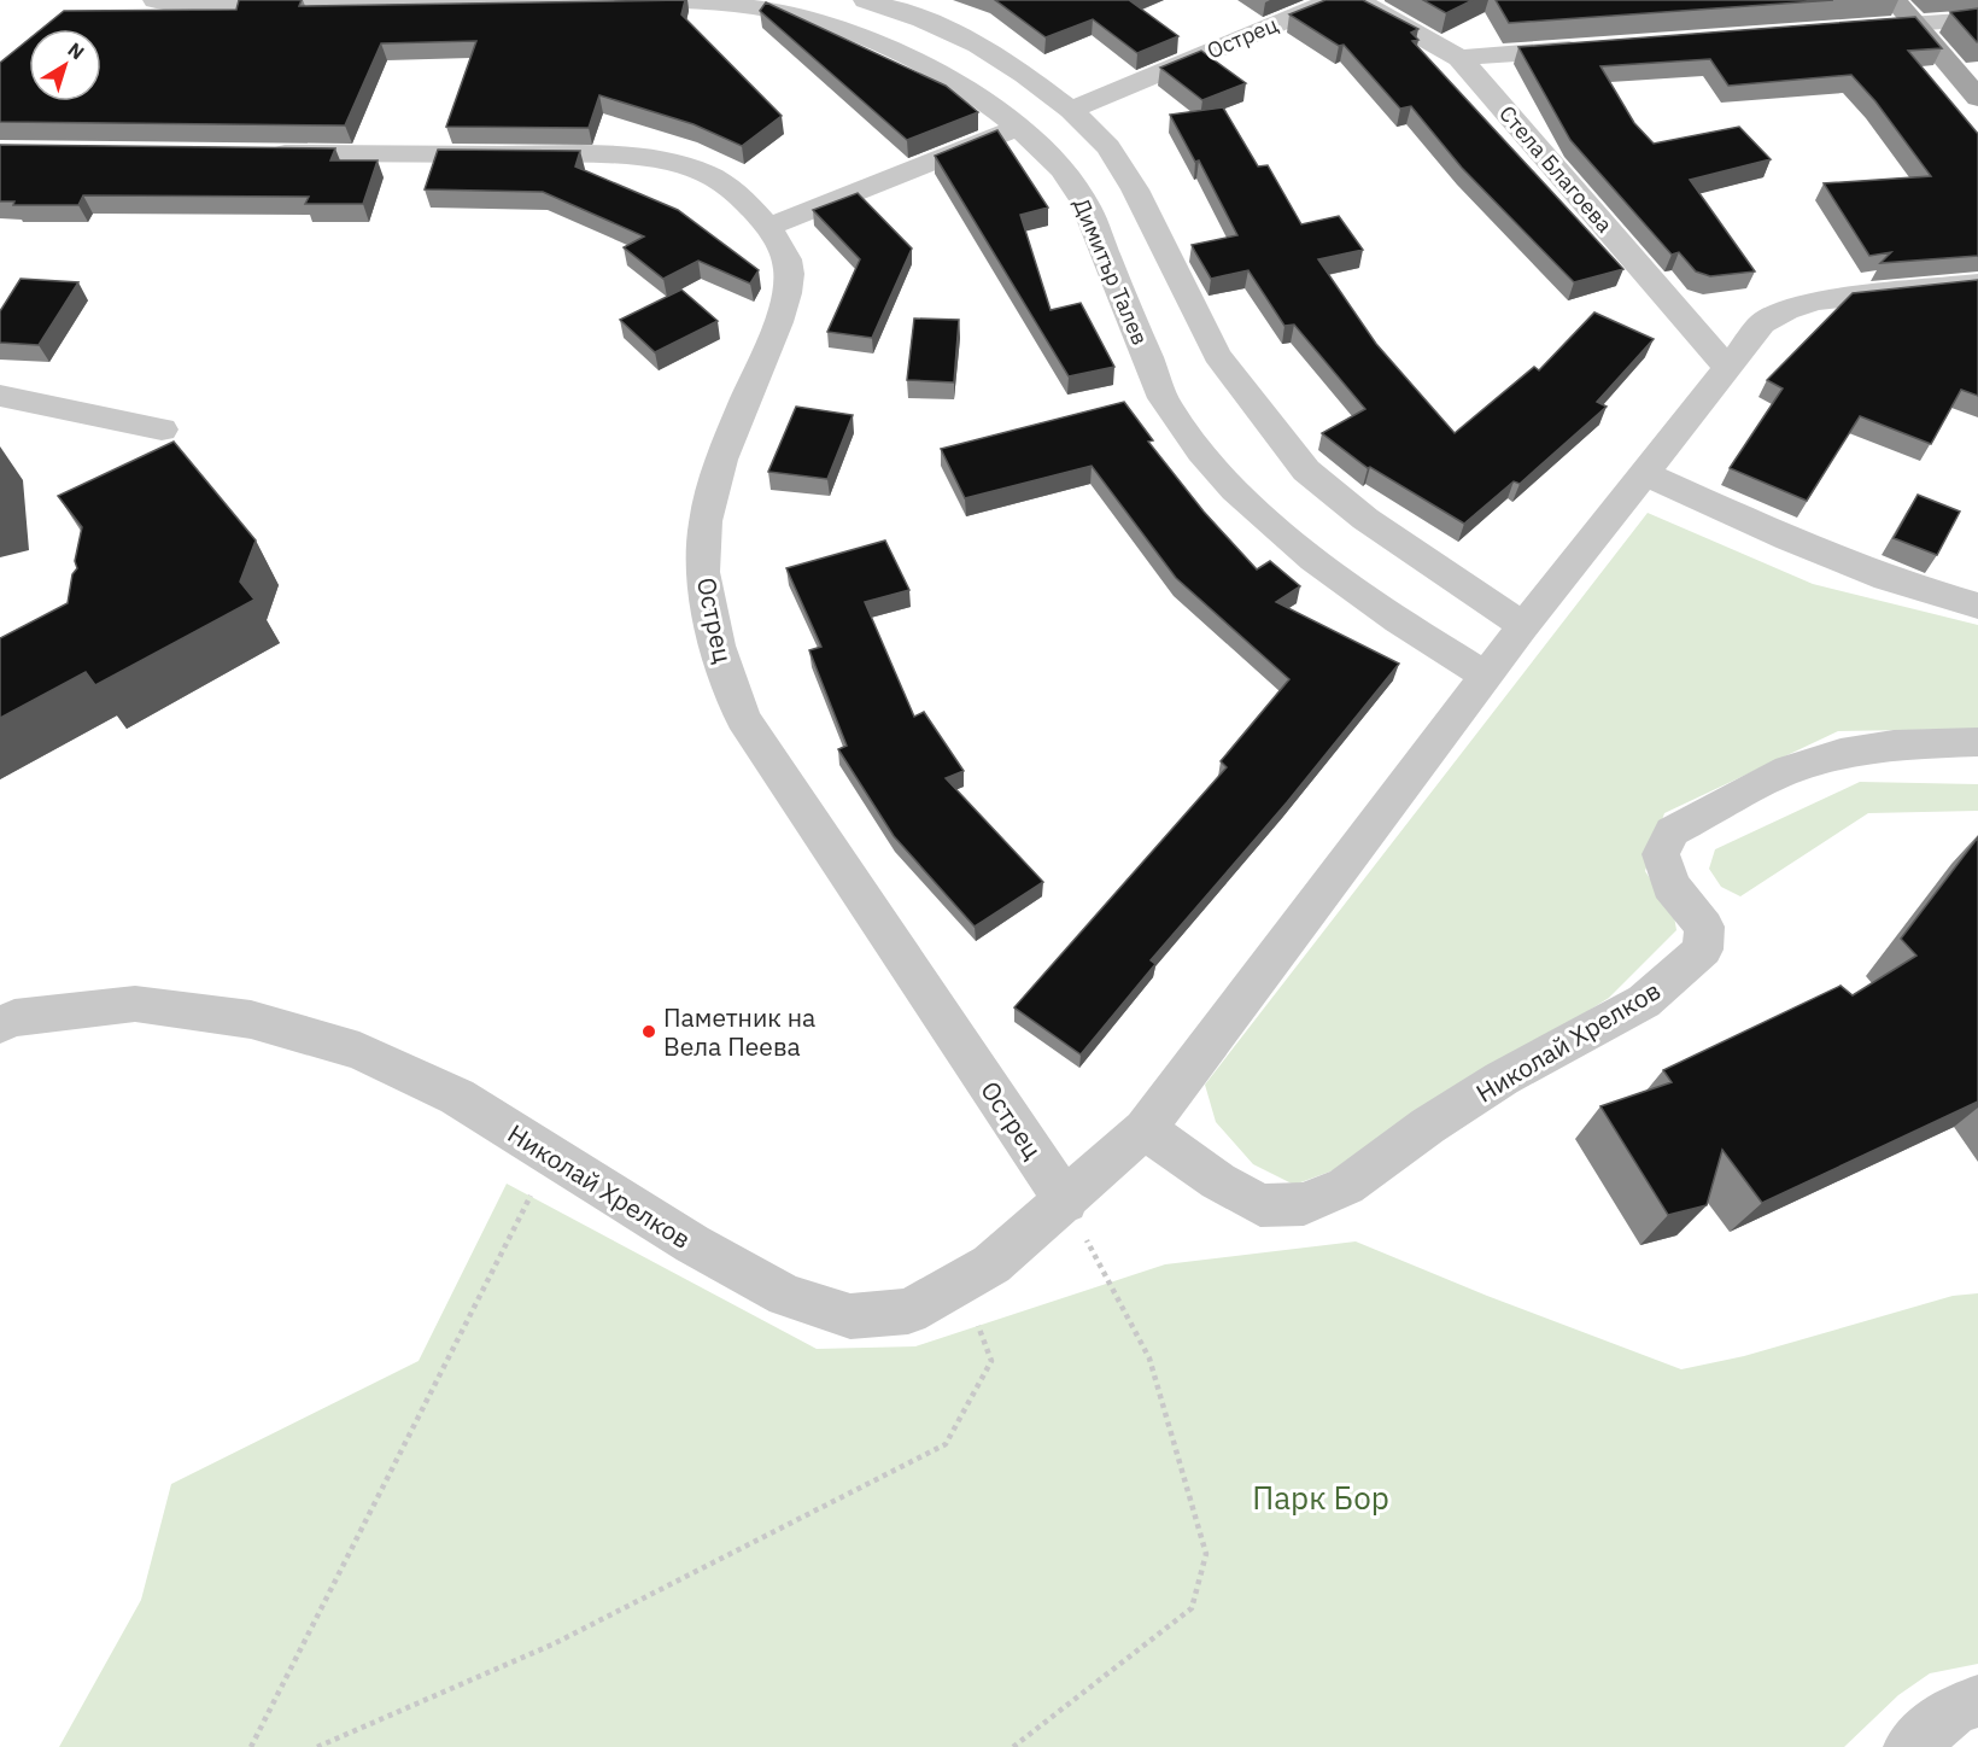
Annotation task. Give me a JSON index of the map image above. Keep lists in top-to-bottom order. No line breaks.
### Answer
{"streets":{"street":["Острец","Стела Благоева","Димитър Талев","Николай Хрелков"]},"crossings":[["Острец","Николай Хрелков"],["Стела Благоева","Николай Хрелков"],["Димитър Талев","Николай Хрелков"]],"parks":["Парк Бор"],"places":["Паметник на Вела Пеева"],"north":"top right"}
